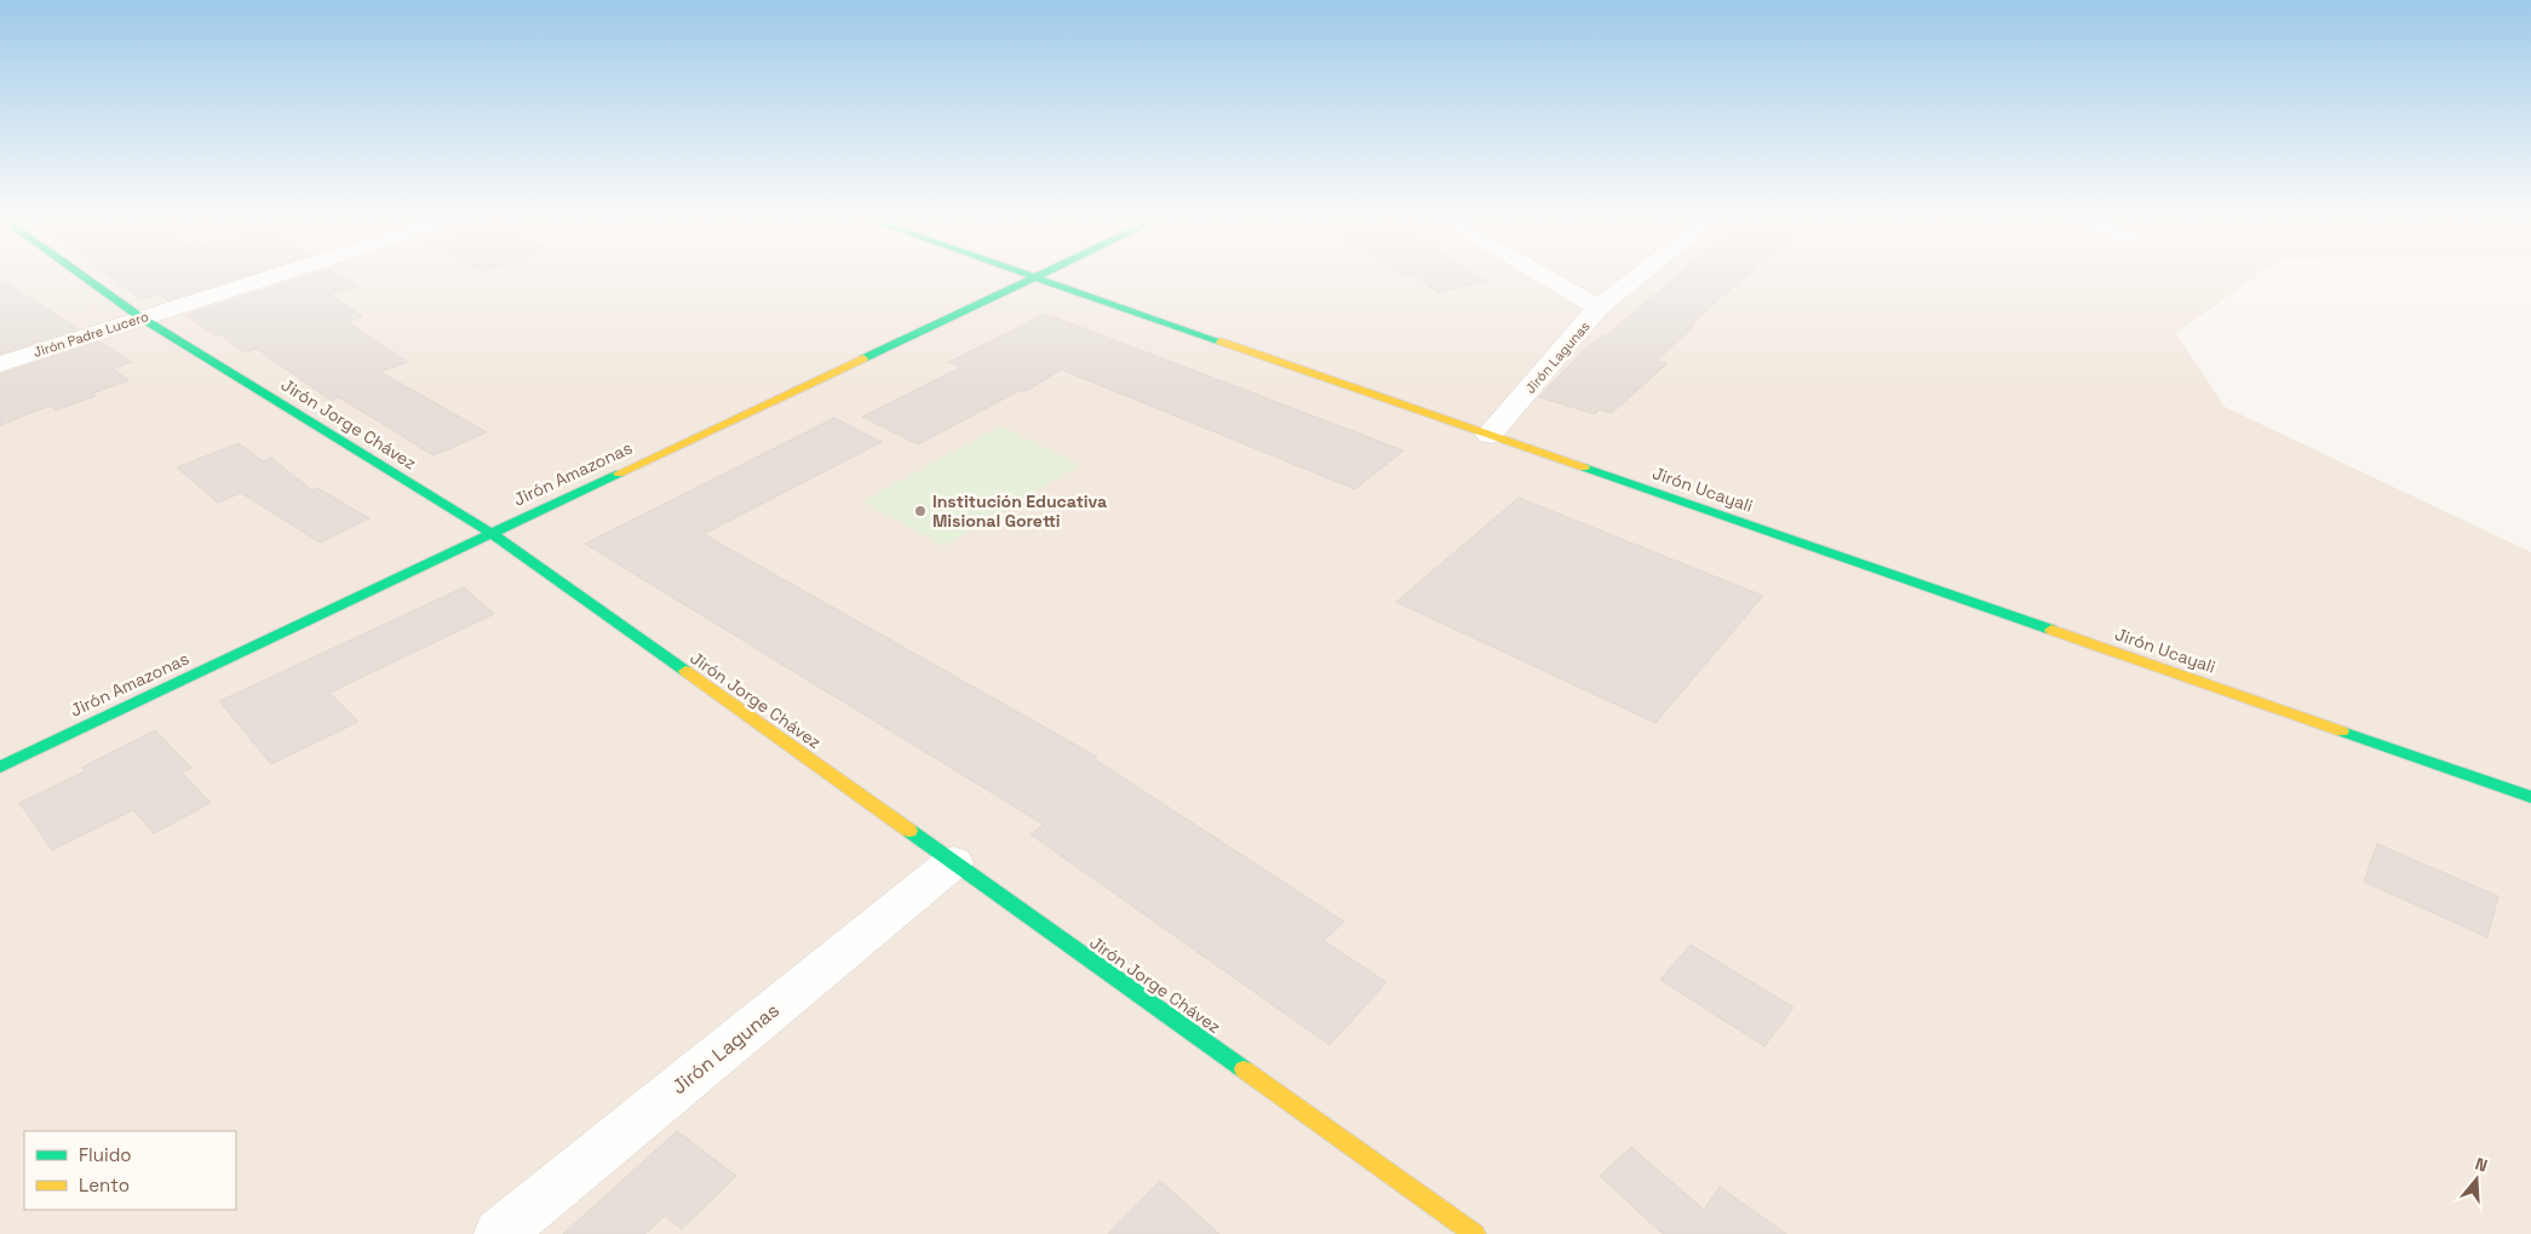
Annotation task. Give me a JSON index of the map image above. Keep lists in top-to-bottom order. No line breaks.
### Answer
{"streets":{"street":["Jirón Padre Lucero","Jirón Lagunas","Jirón Jorge Chávez","Jirón Amazonas","Jirón Ucayali"]},"crossings":[["Jirón Padre Lucero","Jirón Jorge Chávez"],["Jirón Lagunas","Jirón Jorge Chávez"],["Jirón Lagunas","Jirón Ucayali"],["Jirón Jorge Chávez","Jirón Amazonas"],["Jirón Amazonas","Jirón Ucayali"]],"places":["Institución Educativa Misional Goretti"],"legend":["Fluido","Lento"],"north":"top"}
